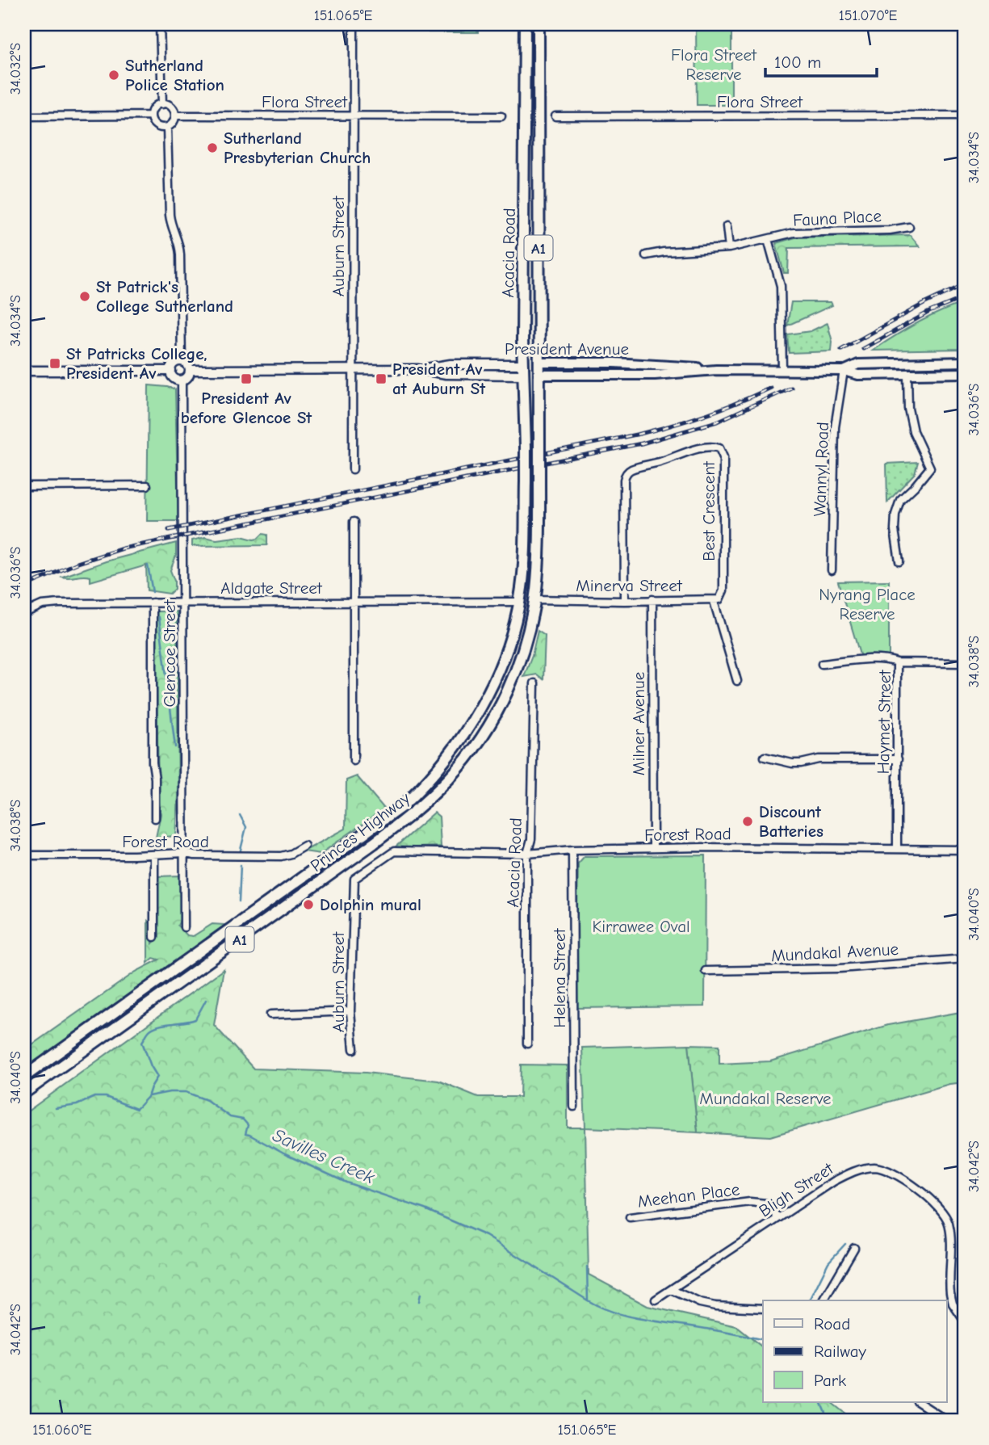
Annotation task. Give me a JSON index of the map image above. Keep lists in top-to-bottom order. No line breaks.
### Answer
{"streets":{"highway":["A1","Acacia Road","President Avenue","Princes Highway"],"street":["Flora Street","Fauna Place","Auburn Street","Wannyl Road","Best Crescent","Minerva Street","Aldgate Street","Glencoe Street","Haymet Street","Milner Avenue","Forest Road","Mundakal Avenue","Helena Street","Bligh Street","Meehan Place"]},"crossings":[["Flora Street","Auburn Street"],["Auburn Street","President Avenue"],["Auburn Street","Forest Road"],["Acacia Road","President Avenue"],["Acacia Road","Princes Highway"],["Acacia Road","Forest Road"],["President Avenue","Wannyl Road"],["President Avenue","Glencoe Street"],["Best Crescent","Minerva Street"],["Minerva Street","Milner Avenue"],["Minerva Street","Princes Highway"],["Aldgate Street","Glencoe Street"],["Aldgate Street","Princes Highway"],["Glencoe Street","Forest Road"],["Haymet Street","Forest Road"],["Milner Avenue","Forest Road"],["Forest Road","Helena Street"],["Bligh Street","Meehan Place"]],"water":["Savilles Creek"],"parks":["Flora Street Reserve","Nyrang Place Reserve","Kirrawee Oval","Mundakal Reserve"],"places":{"other":["Sutherland Police Station","Sutherland Presbyterian Church","St Patrick's College Sutherland","Discount Batteries","Dolphin mural"],"transit":["St Patricks College, President Av","President Av before Glencoe St","President Av at Auburn St"]},"legend":["Road","Railway","Park"],"scale_bar":"100 m","coordinates":["151.065°E","151.070°E","34.032°S","34.034°S","34.036°S","34.038°S","34.040°S","34.042°S","151.060°E"]}
